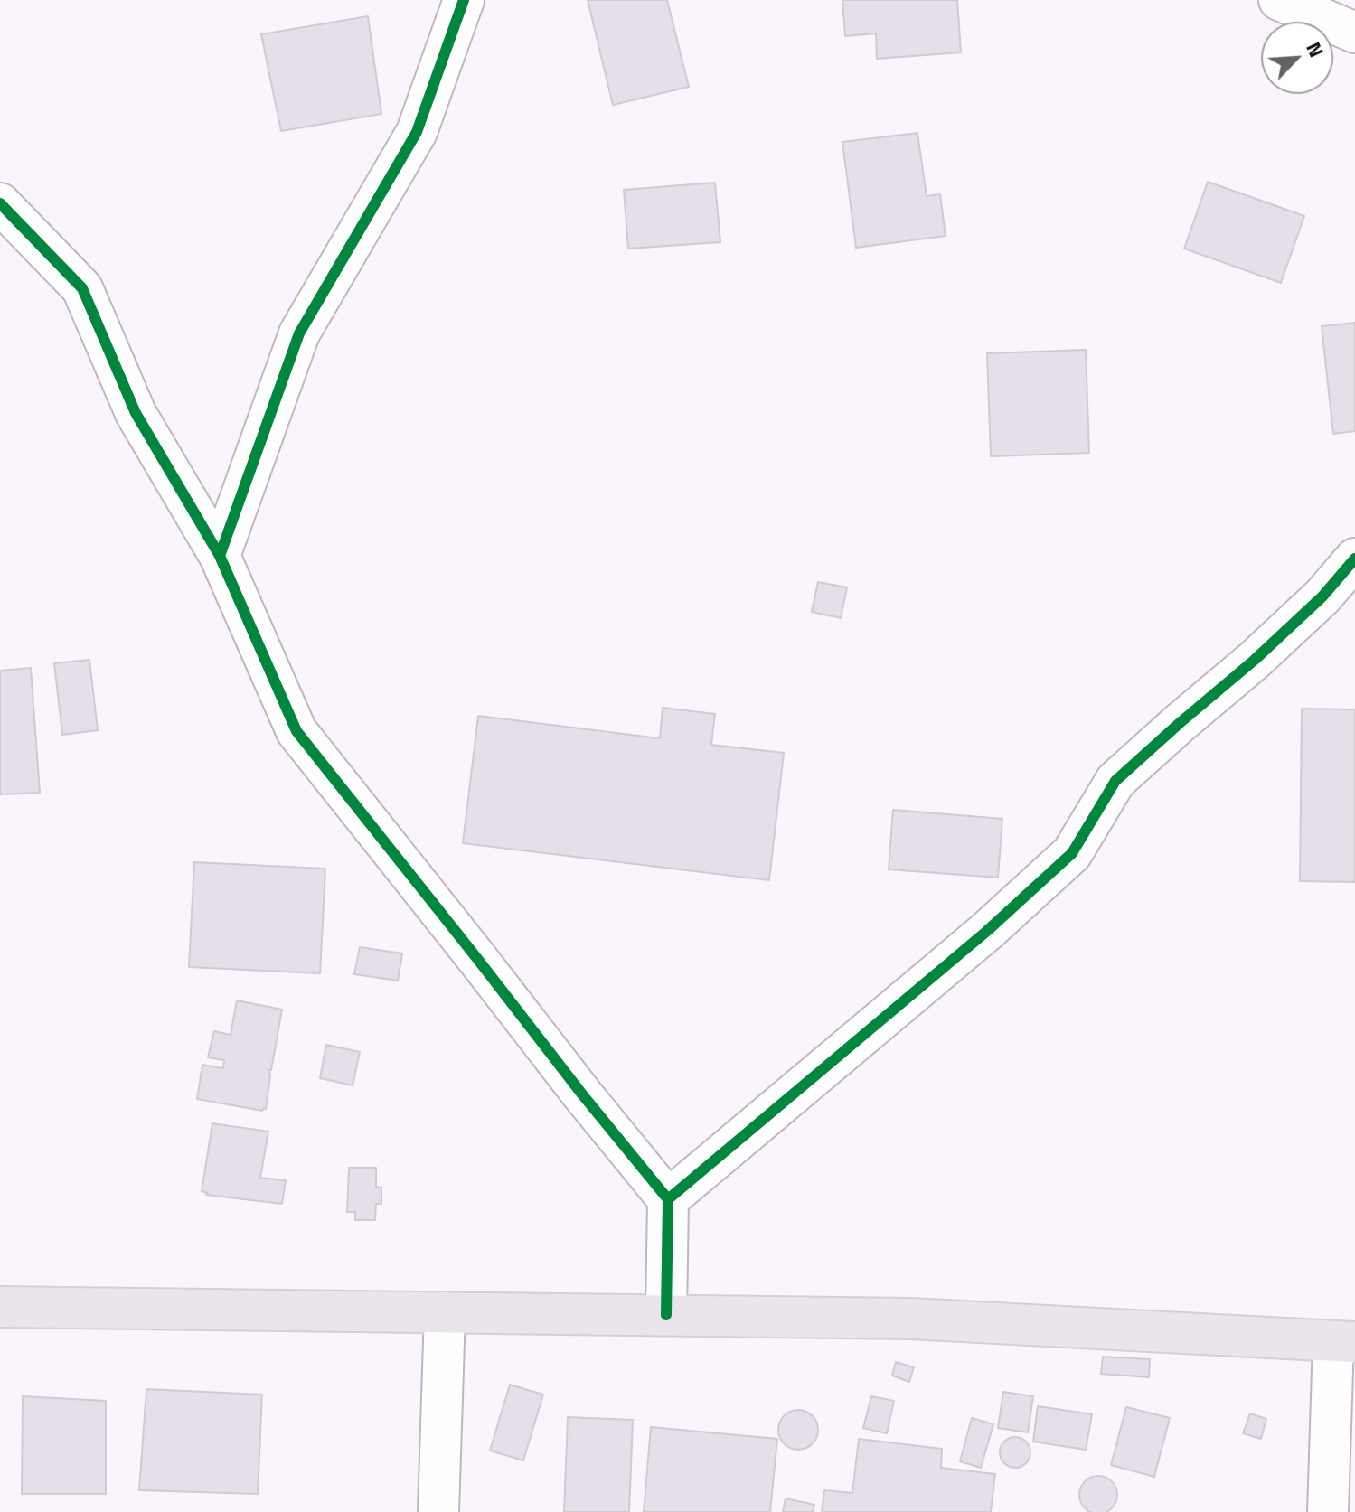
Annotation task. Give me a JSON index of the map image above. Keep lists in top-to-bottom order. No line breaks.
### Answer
{"north":"top right"}
